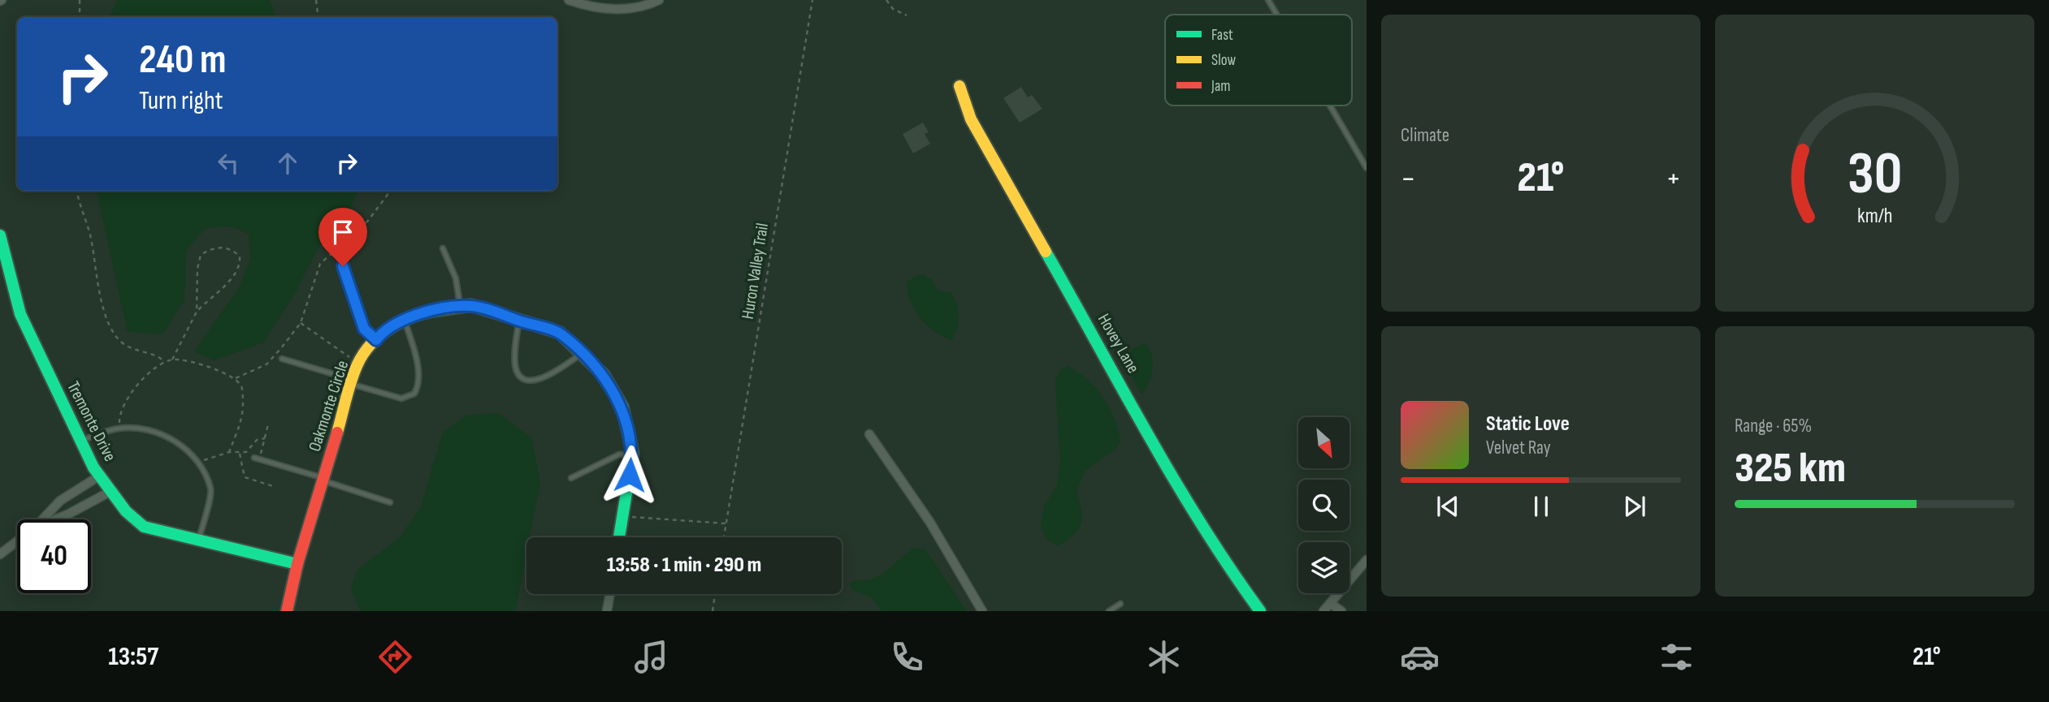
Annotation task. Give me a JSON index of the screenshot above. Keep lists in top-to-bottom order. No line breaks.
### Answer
{"streets":{"street":["Hovey Lane","Oakmonte Circle","Tremonte Drive"],"path":["Huron Valley Trail"]},"crossings":[["Oakmonte Circle","Tremonte Drive"]],"legend":["Fast","Slow","Jam"],"north":"bottom right","page":{"tile":["Climate",["Range · 65%","325 km"]],"turn":["240 m","Turn right"],"heat":["−","21°","+"],"song":["Static Love","Velvet Ray"],"limit":"40","trip":"13:58 · 1 min · 290 m","tabs":["13:57","21°"],"gauge":["30","km/h"]}}
